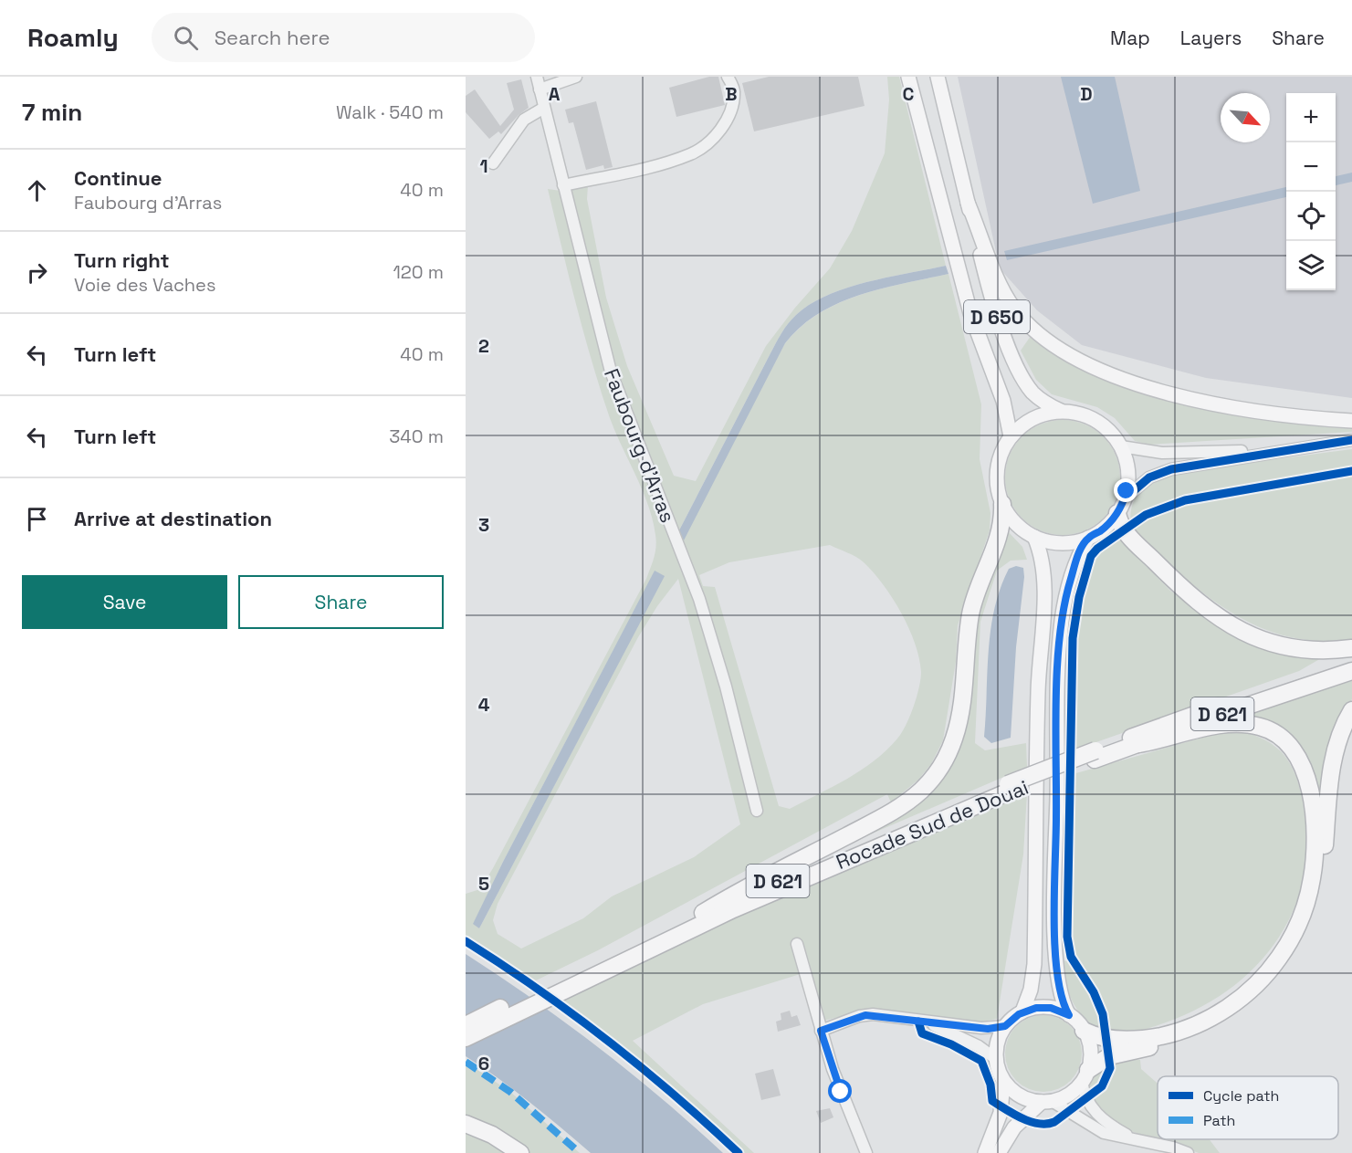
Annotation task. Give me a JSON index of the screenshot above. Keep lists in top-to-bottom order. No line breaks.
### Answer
{"streets":{"highway":["D 621","Rocade Sud de Douai"],"main road":["D 650"],"street":["Faubourg d'Arras"]},"legend":["Cycle path","Path"],"north":"bottom right","page":{"header":"Roamly","search":"Search here","nav":["Map","Layers","Share"],"heading":["7 min","Walk · 540 m"],"map_buttons":["+","−"],"list":[["Continue","Faubourg d'Arras","40 m"],["Turn right","Voie des Vaches","120 m"],["Turn left","40 m"],["Turn left","340 m"],"Arrive at destination"],"buttons":["Save","Share"]},"grid":{"columns":["A","B","C","D"],"rows":["1","2","3","4","5","6"]}}
